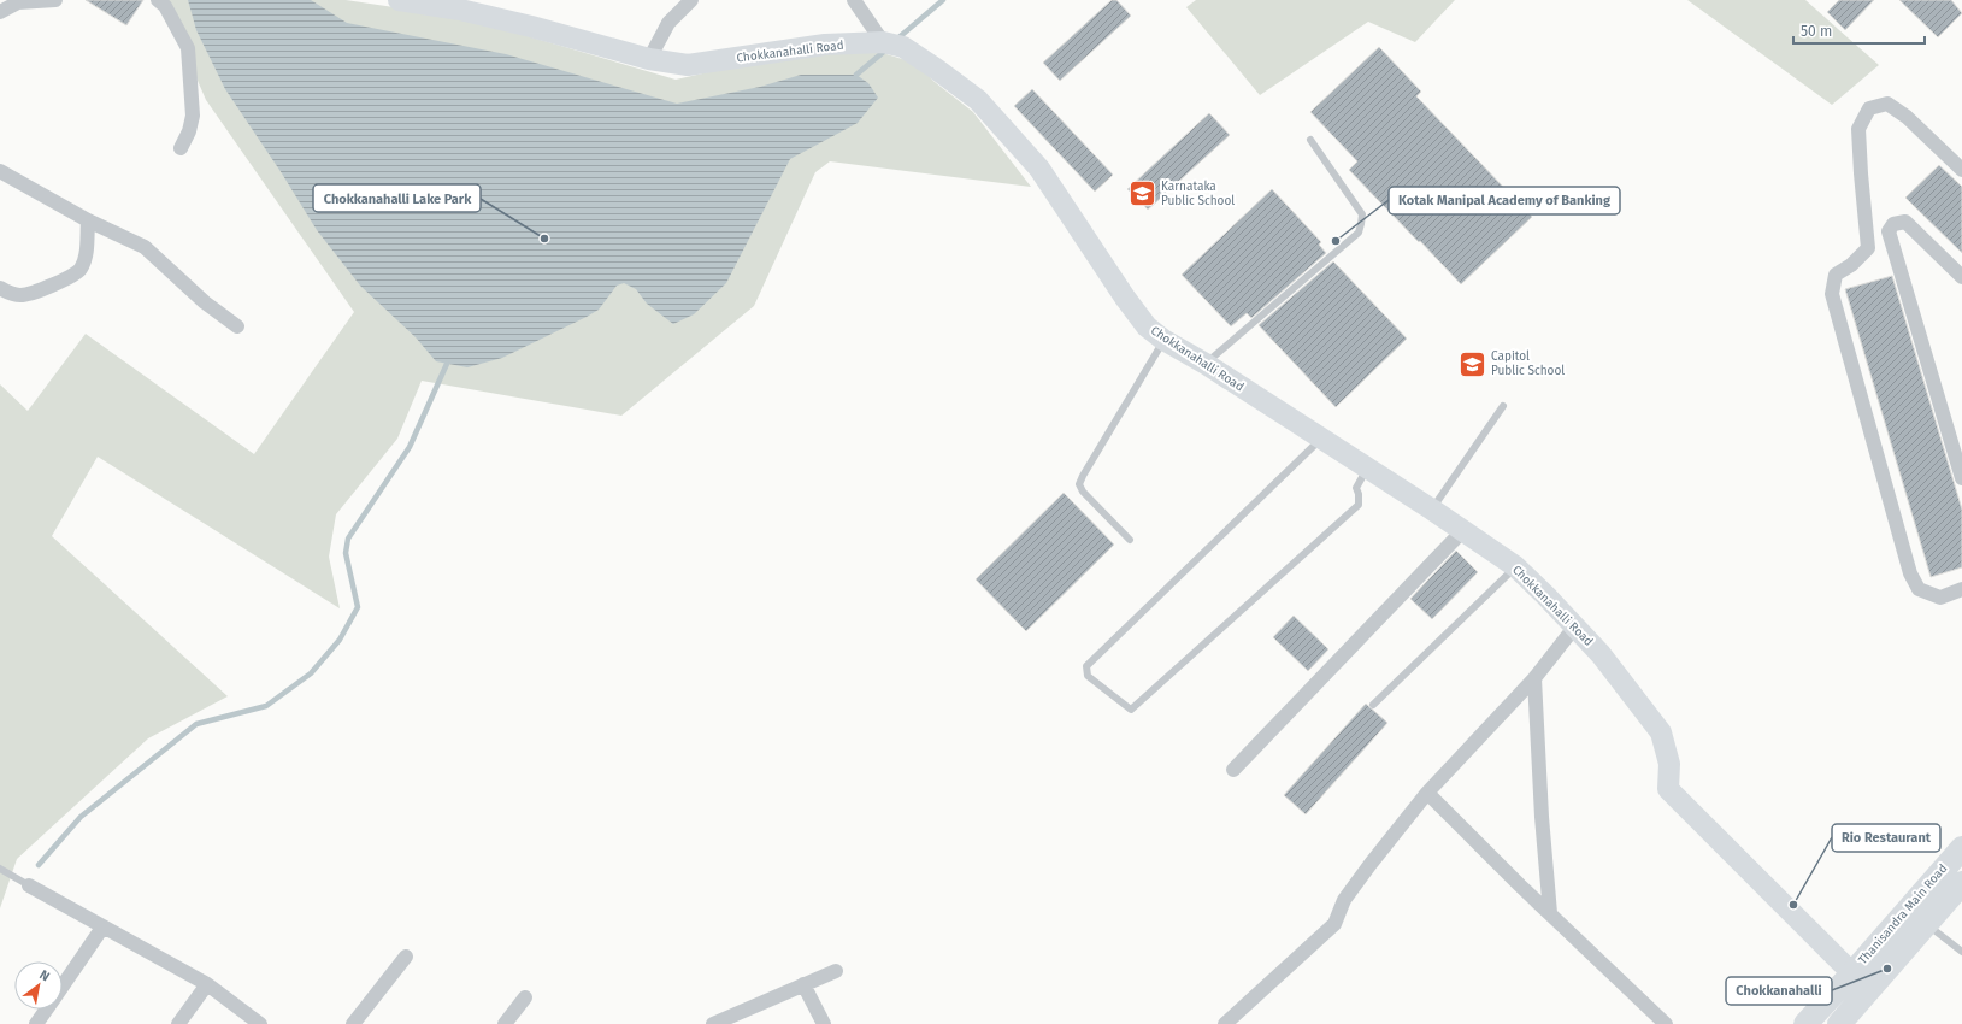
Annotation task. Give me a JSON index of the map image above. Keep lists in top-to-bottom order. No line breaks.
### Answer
{"streets":{"main road":["Thanisandra Main Road"],"street":["Chokkanahalli Road"]},"crossings":[["Chokkanahalli Road","Thanisandra Main Road"]],"places":{"school or university":["Karnataka Public School","Capitol Public School"],"other":["Chokkanahalli Lake Park","Kotak Manipal Academy of Banking","Rio Restaurant","Chokkanahalli"]},"scale_bar":"50 m","north":"top right"}
